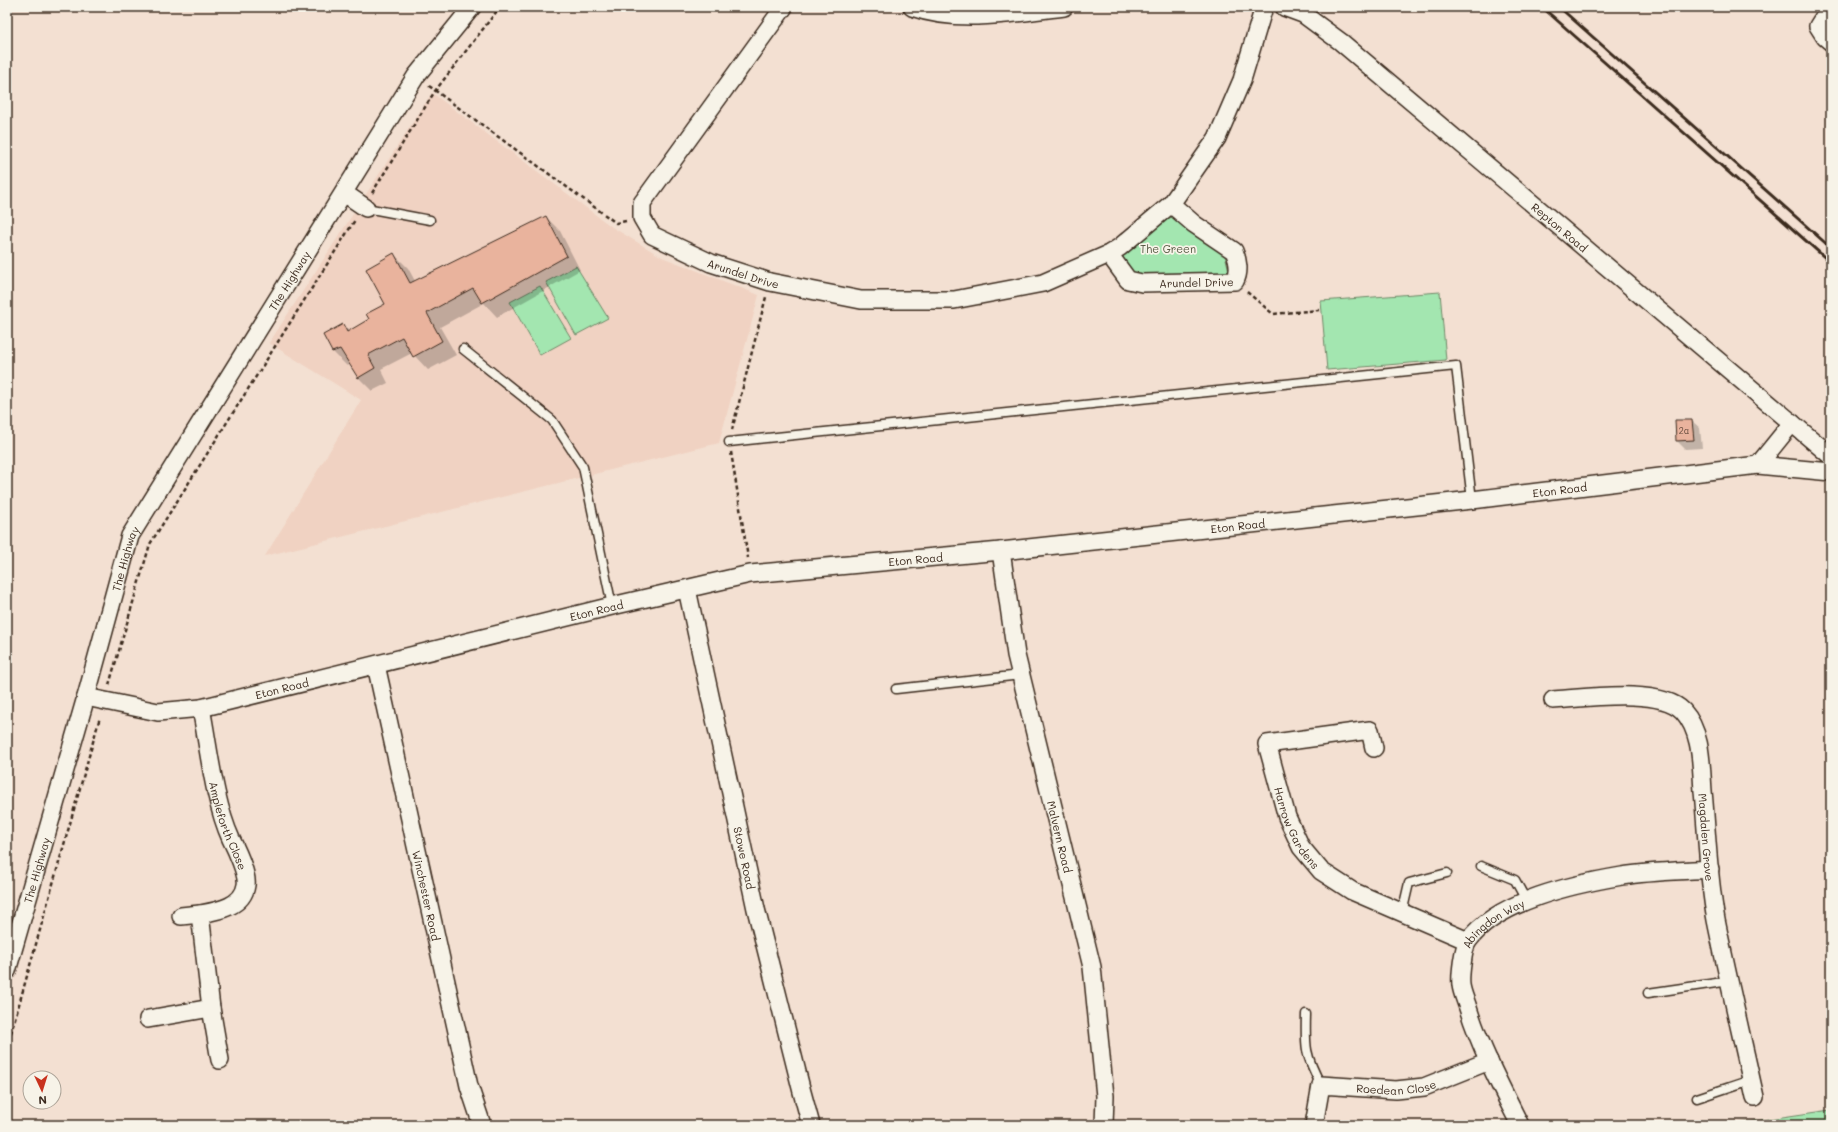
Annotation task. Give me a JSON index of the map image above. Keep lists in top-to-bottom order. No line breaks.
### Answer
{"streets":{"street":["Repton Road","Arundel Drive","The Highway","Eton Road","Ampleforth Close","Harrow Gardens","Malvern Road","Magdalen Grove","Stowe Road","Winchester Road","Abingdon Way","Roedean Close"]},"crossings":[["The Highway","Eton Road"],["Eton Road","Ampleforth Close"],["Eton Road","Malvern Road"],["Eton Road","Stowe Road"],["Eton Road","Winchester Road"],["Harrow Gardens","Abingdon Way"],["Magdalen Grove","Abingdon Way"],["Abingdon Way","Roedean Close"]],"parks":["The Green"],"house_numbers":["2a"],"north":"bottom"}
